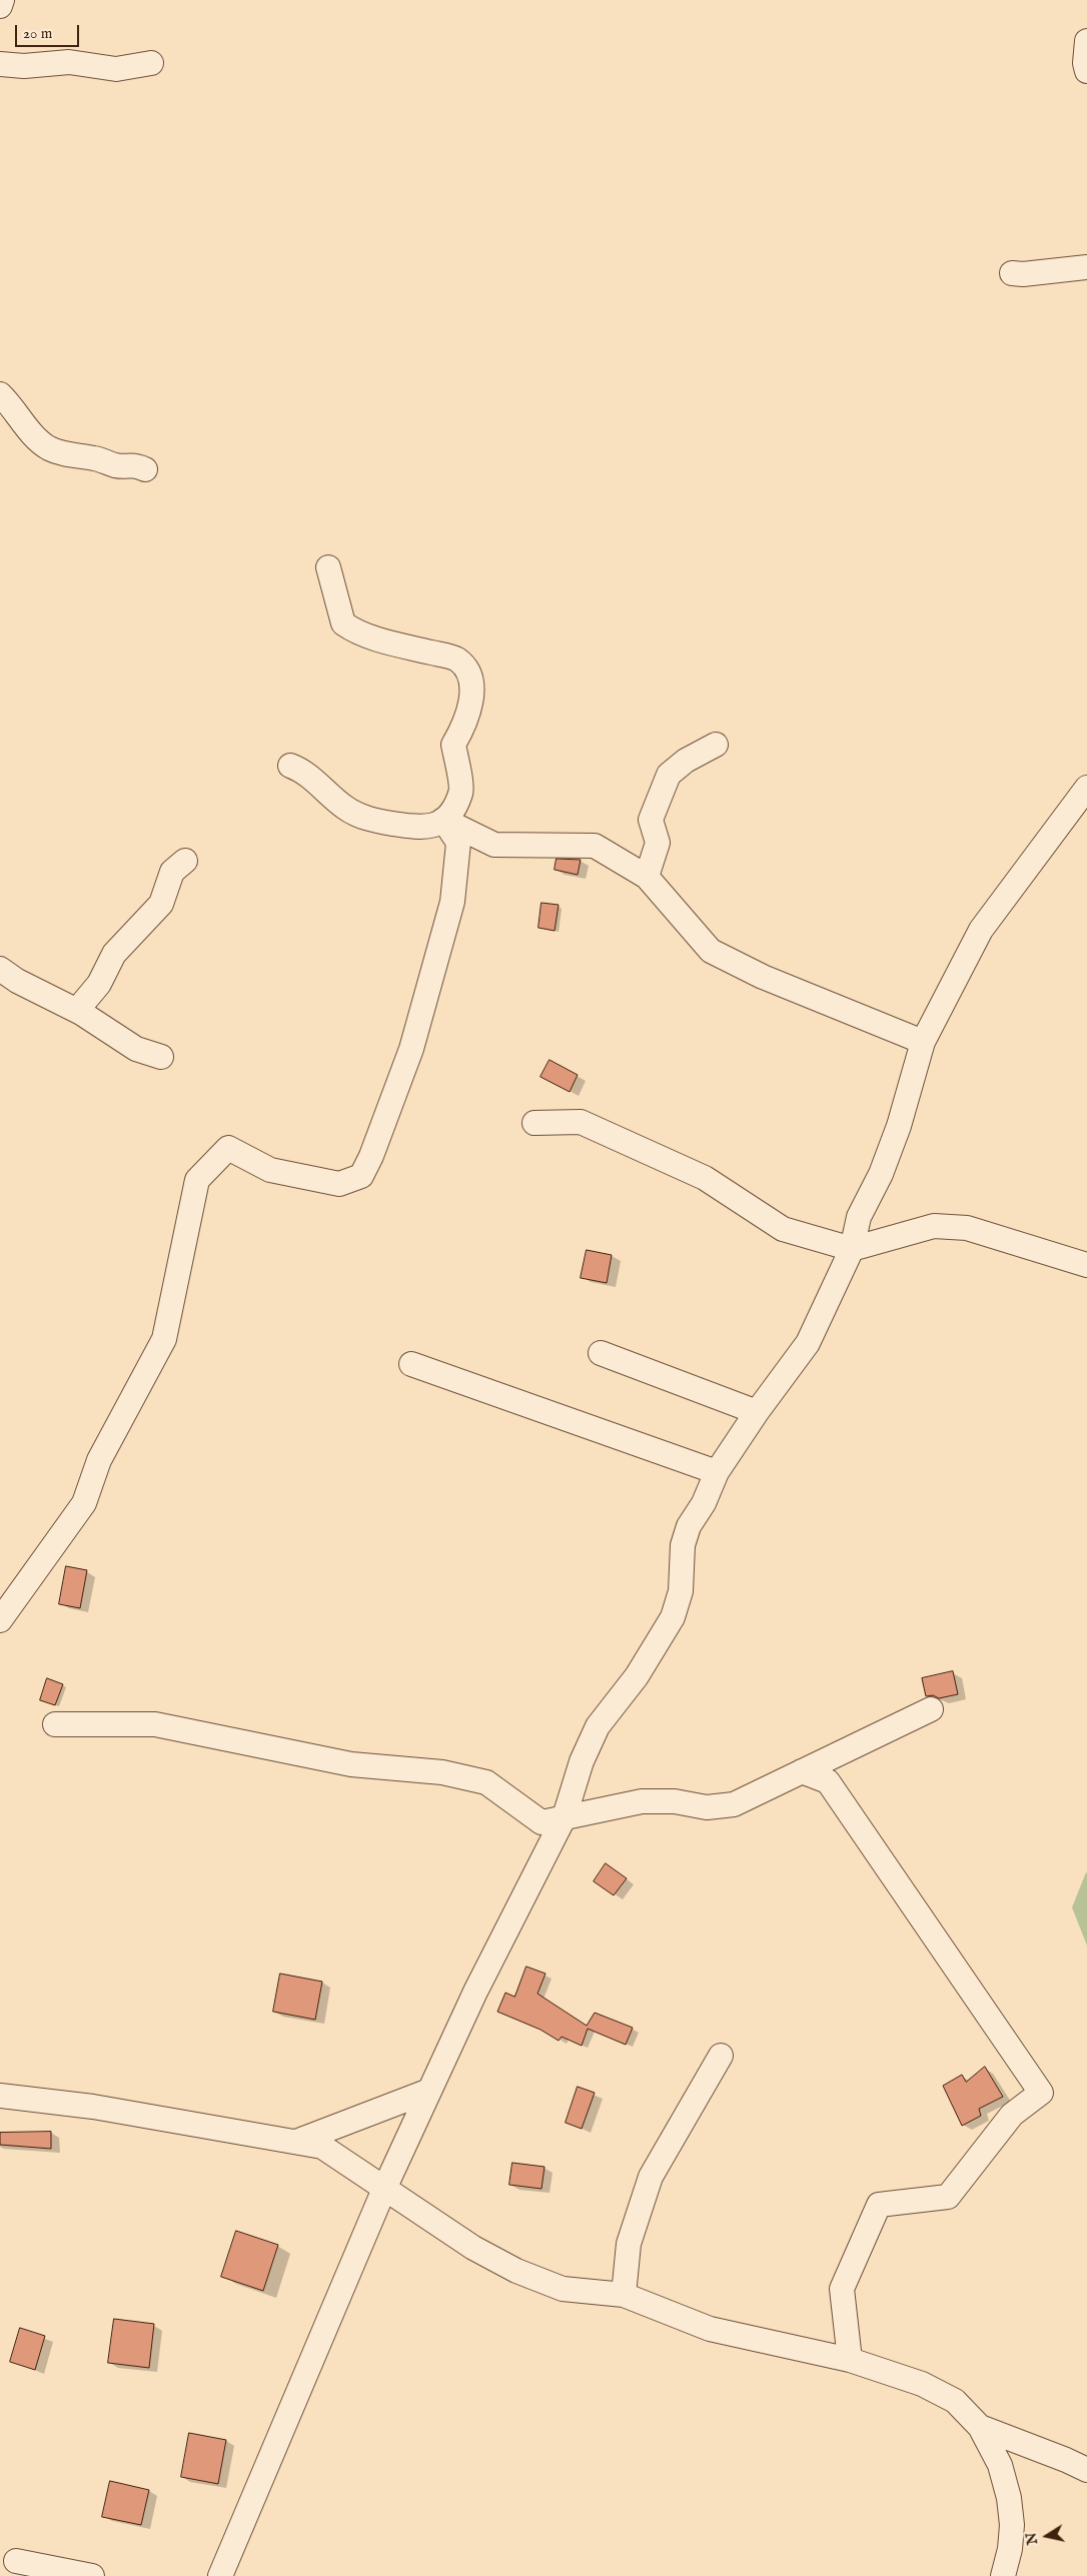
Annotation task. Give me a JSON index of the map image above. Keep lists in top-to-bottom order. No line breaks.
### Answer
{"scale_bar":"20 m","north":"left"}
